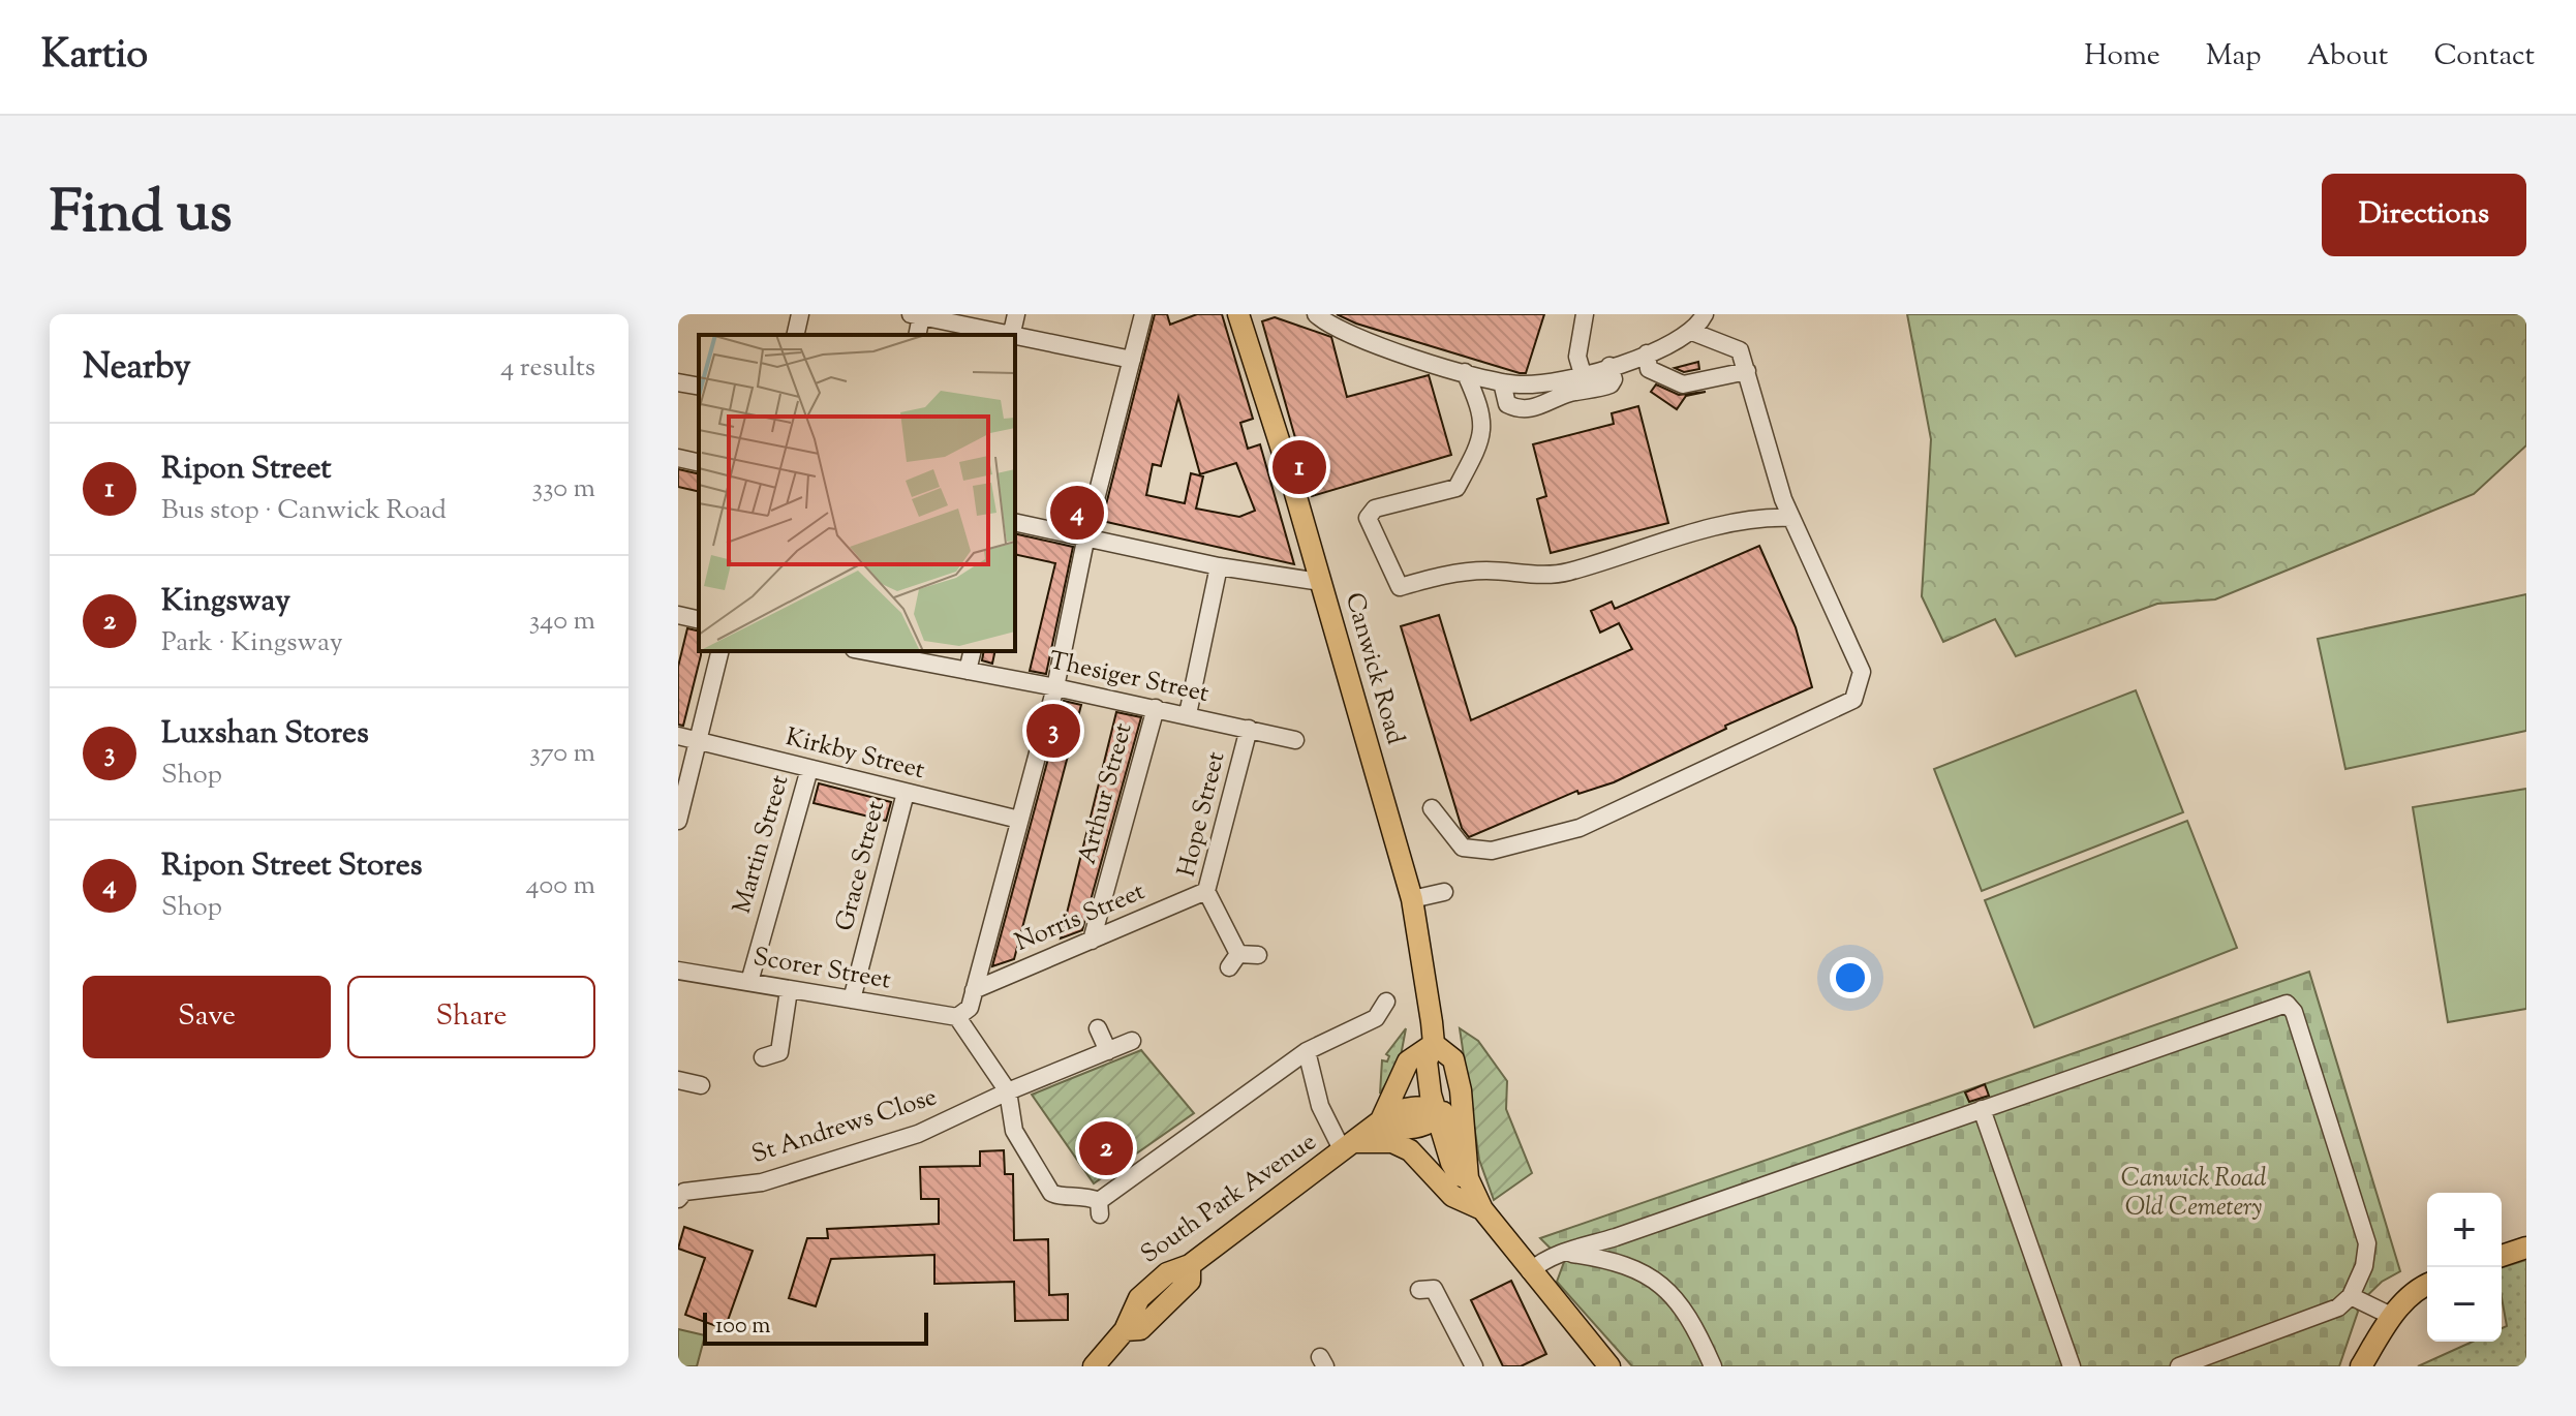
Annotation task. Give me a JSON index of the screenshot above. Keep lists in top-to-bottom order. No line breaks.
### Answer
{"streets":{"main road":["Canwick Road","South Park Avenue"],"street":["Thesiger Street","Kirkby Street","Arthur Street","Hope Street","Martin Street","Grace Street","Norris Street","Scorer Street","St Andrews Close"]},"crossings":[["Canwick Road","South Park Avenue"],["Thesiger Street","Arthur Street"],["Thesiger Street","Hope Street"],["Kirkby Street","Martin Street"],["Kirkby Street","Grace Street"],["Arthur Street","Norris Street"],["Hope Street","Norris Street"],["Martin Street","Scorer Street"],["Grace Street","Scorer Street"]],"parks":["Canwick Road Old Cemetery"],"scale_bar":"100 m","page":{"header":"Kartio","nav":["Home","Map","About","Contact"],"title":"Find us","buttons":["Directions",["Save","Share"]],"heading":["Nearby","4 results"],"list":[{"mark":"1","name":"Ripon Street","note":"Bus stop · Canwick Road","value":"330 m"},{"mark":"2","name":"Kingsway","note":"Park · Kingsway","value":"340 m"},{"mark":"3","name":"Luxshan Stores","note":"Shop","value":"370 m"},{"mark":"4","name":"Ripon Street Stores","note":"Shop","value":"400 m"}],"pins":["1","4","3","2"],"map_buttons":["+","−"],"scale":"100 m"}}
